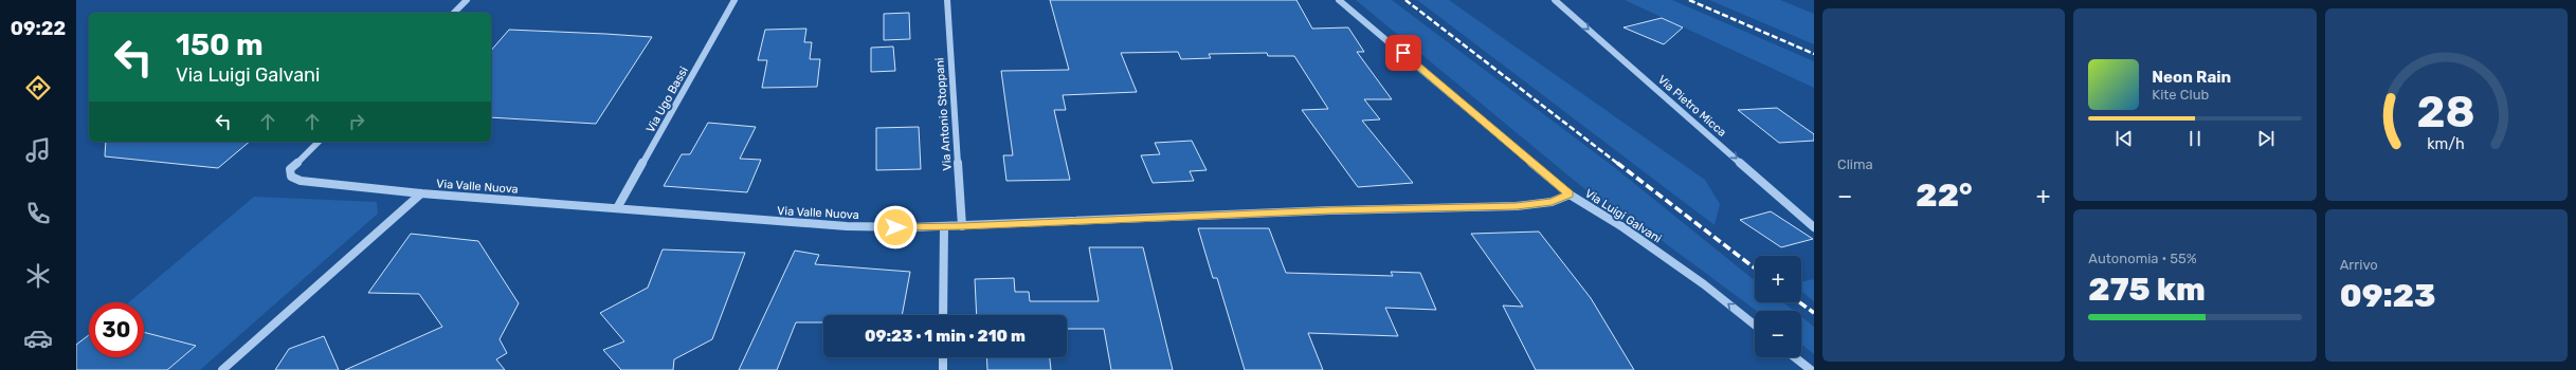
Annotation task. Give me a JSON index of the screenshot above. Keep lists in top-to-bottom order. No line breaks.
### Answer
{"streets":{"street":["Via Ugo Bassi","Via Pietro Micca","Via Antonio Stoppani","Via Valle Nuova","Via Luigi Galvani"]},"crossings":[["Via Ugo Bassi","Via Valle Nuova"],["Via Antonio Stoppani","Via Valle Nuova"],["Via Valle Nuova","Via Luigi Galvani"]],"one_way":["Via Pietro Micca","Via Luigi Galvani"],"page":{"tabs":"09:22","tile":["Clima",["Autonomia · 55%","275 km"],["Arrivo","09:23"]],"turn":["150 m","Via Luigi Galvani"],"song":["Neon Rain","Kite Club"],"heat":["−","22°","+"],"map_buttons":["+","−"],"limit":"30","trip":"09:23 · 1 min · 210 m","gauge":["28","km/h"]}}
